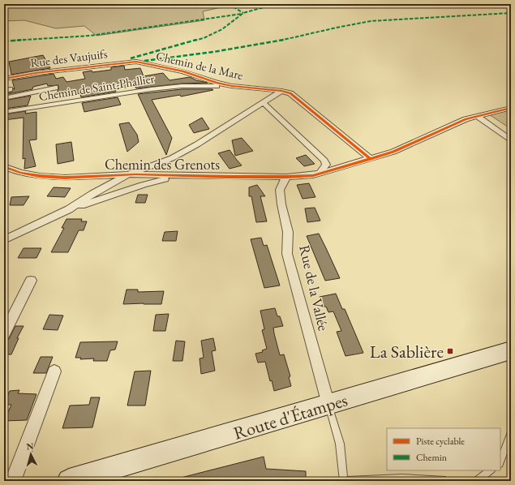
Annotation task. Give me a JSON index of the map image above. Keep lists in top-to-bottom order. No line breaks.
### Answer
{"streets":{"main road":["Route d'Étampes"],"street":["Rue des Vaujuifs","Chemin de la Mare","Chemin de Saint-Phallier","Chemin des Grenots","Rue de la Vallée"]},"crossings":[["Rue des Vaujuifs","Chemin de la Mare"],["Chemin de la Mare","Chemin de Saint-Phallier"],["Chemin de la Mare","Chemin des Grenots"],["Chemin des Grenots","Rue de la Vallée"],["Rue de la Vallée","Route d'Étampes"]],"places":{"transit":["La Sablière"]},"legend":["Piste cyclable","Chemin"],"north":"top"}
